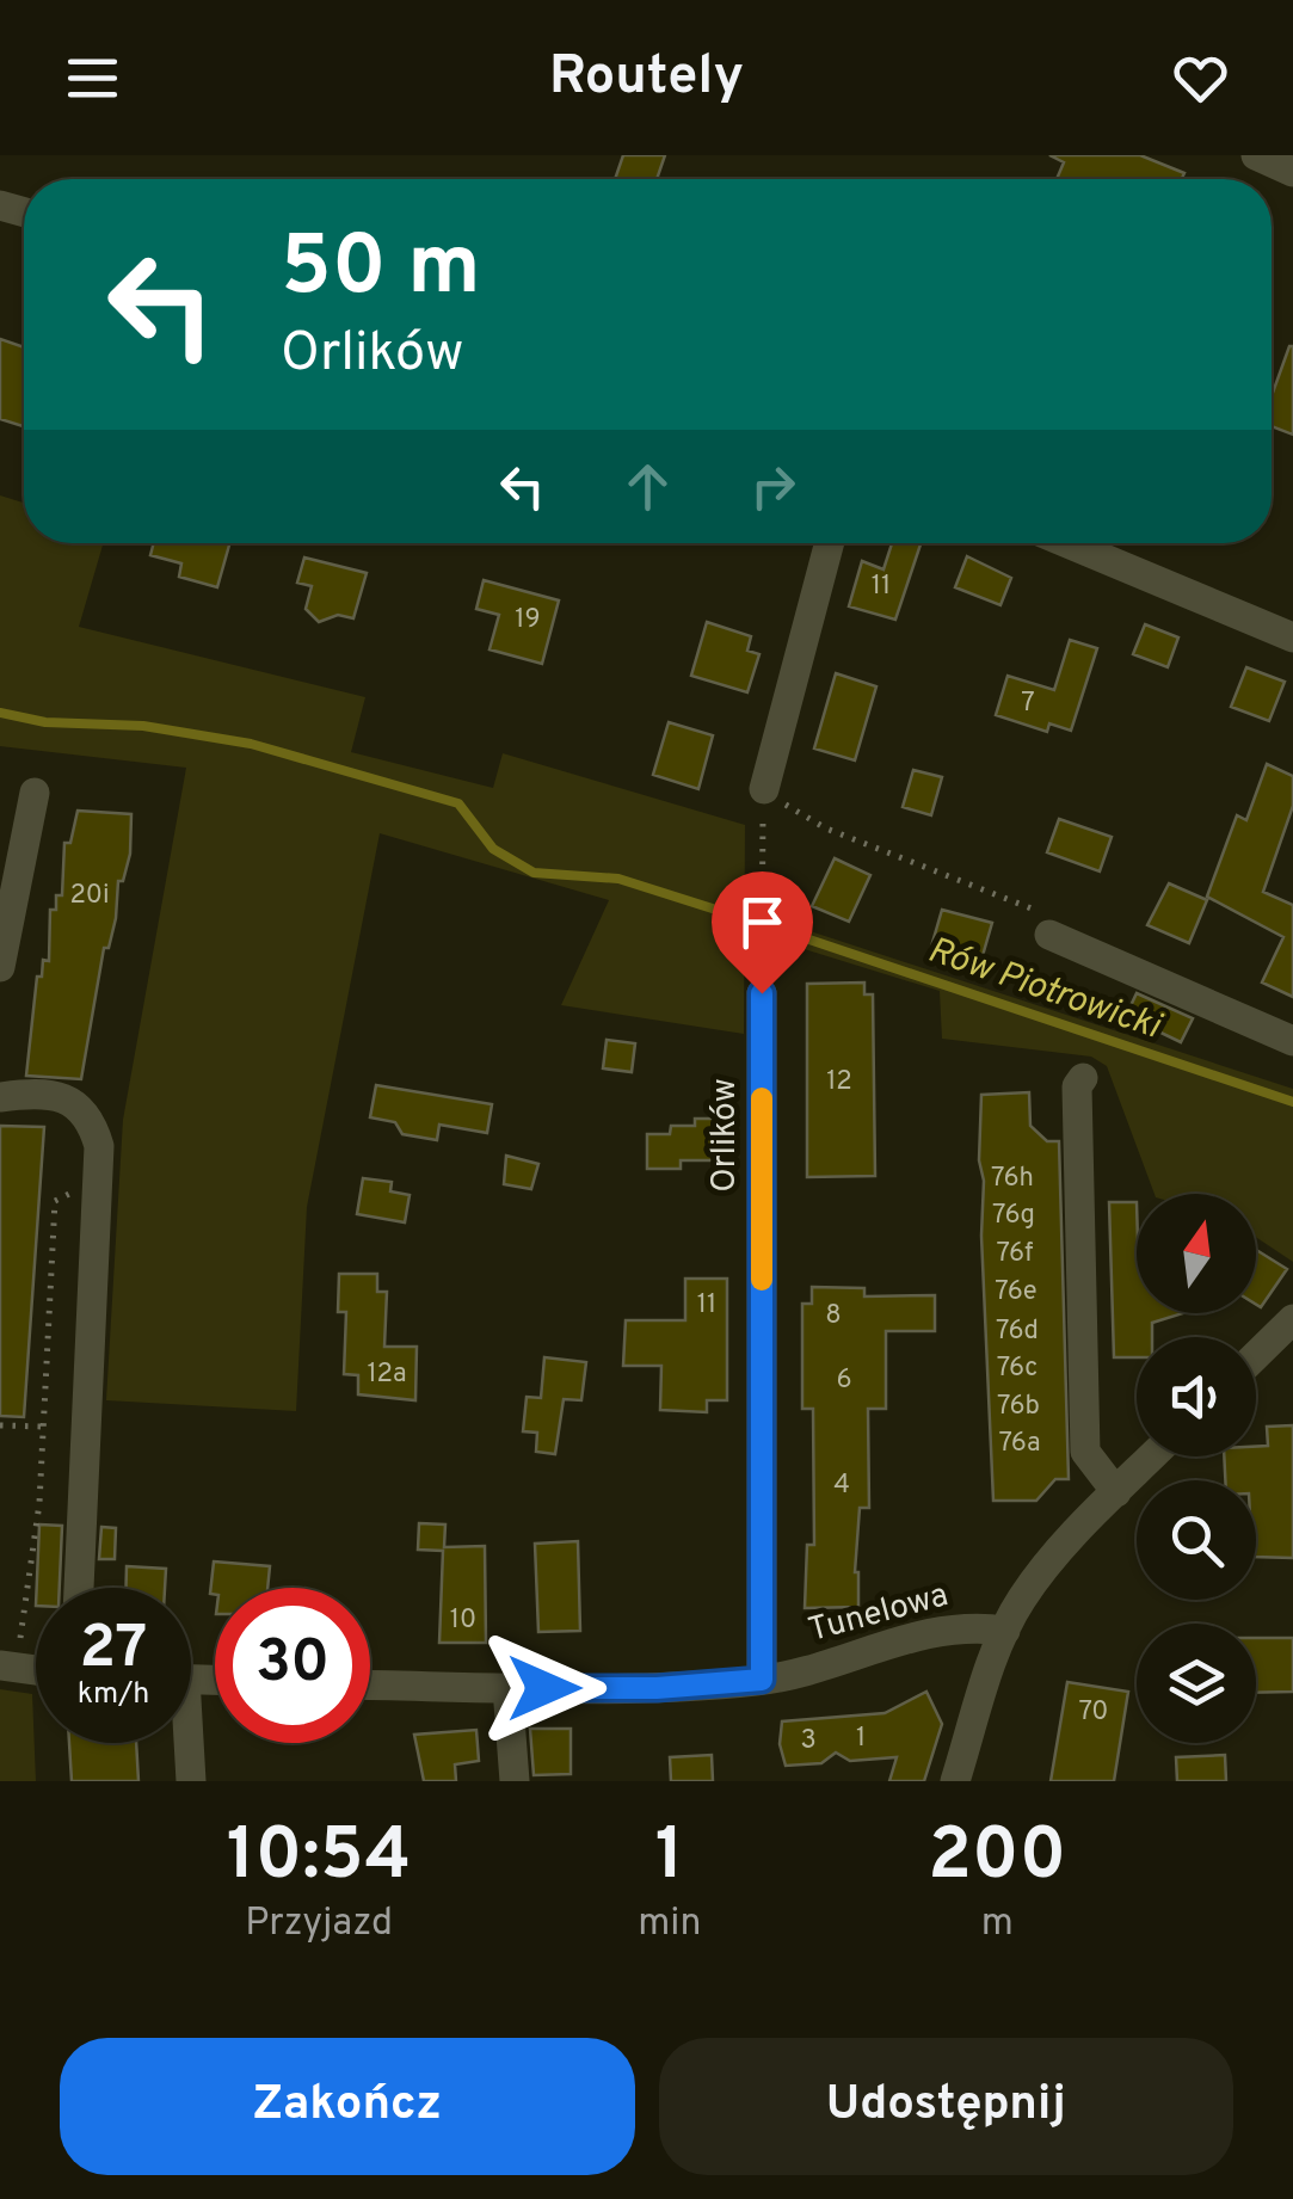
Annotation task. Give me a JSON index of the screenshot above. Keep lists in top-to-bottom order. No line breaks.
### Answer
{"streets":{"street":["Orlików","Tunelowa"]},"crossings":[["Orlików","Tunelowa"]],"water":["Rów Piotrowicki"],"house_numbers":["11","19","7","20i","12","76h","76g","76f","76e","11","8","76d","76c","12a","6","76b","76a","4","10","70","1","3"],"north":"top","page":{"header":"Routely","turn":["50 m","Orlików"],"speed":"27 km/h","limit":"30","eta":["10:54","Przyjazd","1","min","200","m"],"buttons":["Zakończ","Udostępnij"]}}
